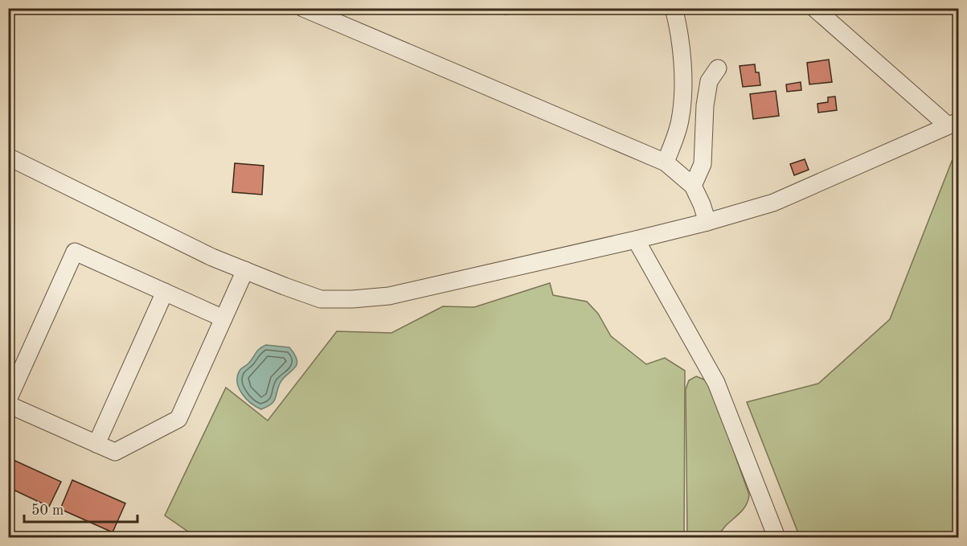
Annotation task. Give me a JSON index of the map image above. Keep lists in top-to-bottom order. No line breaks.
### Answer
{"scale_bar":"50 m"}
